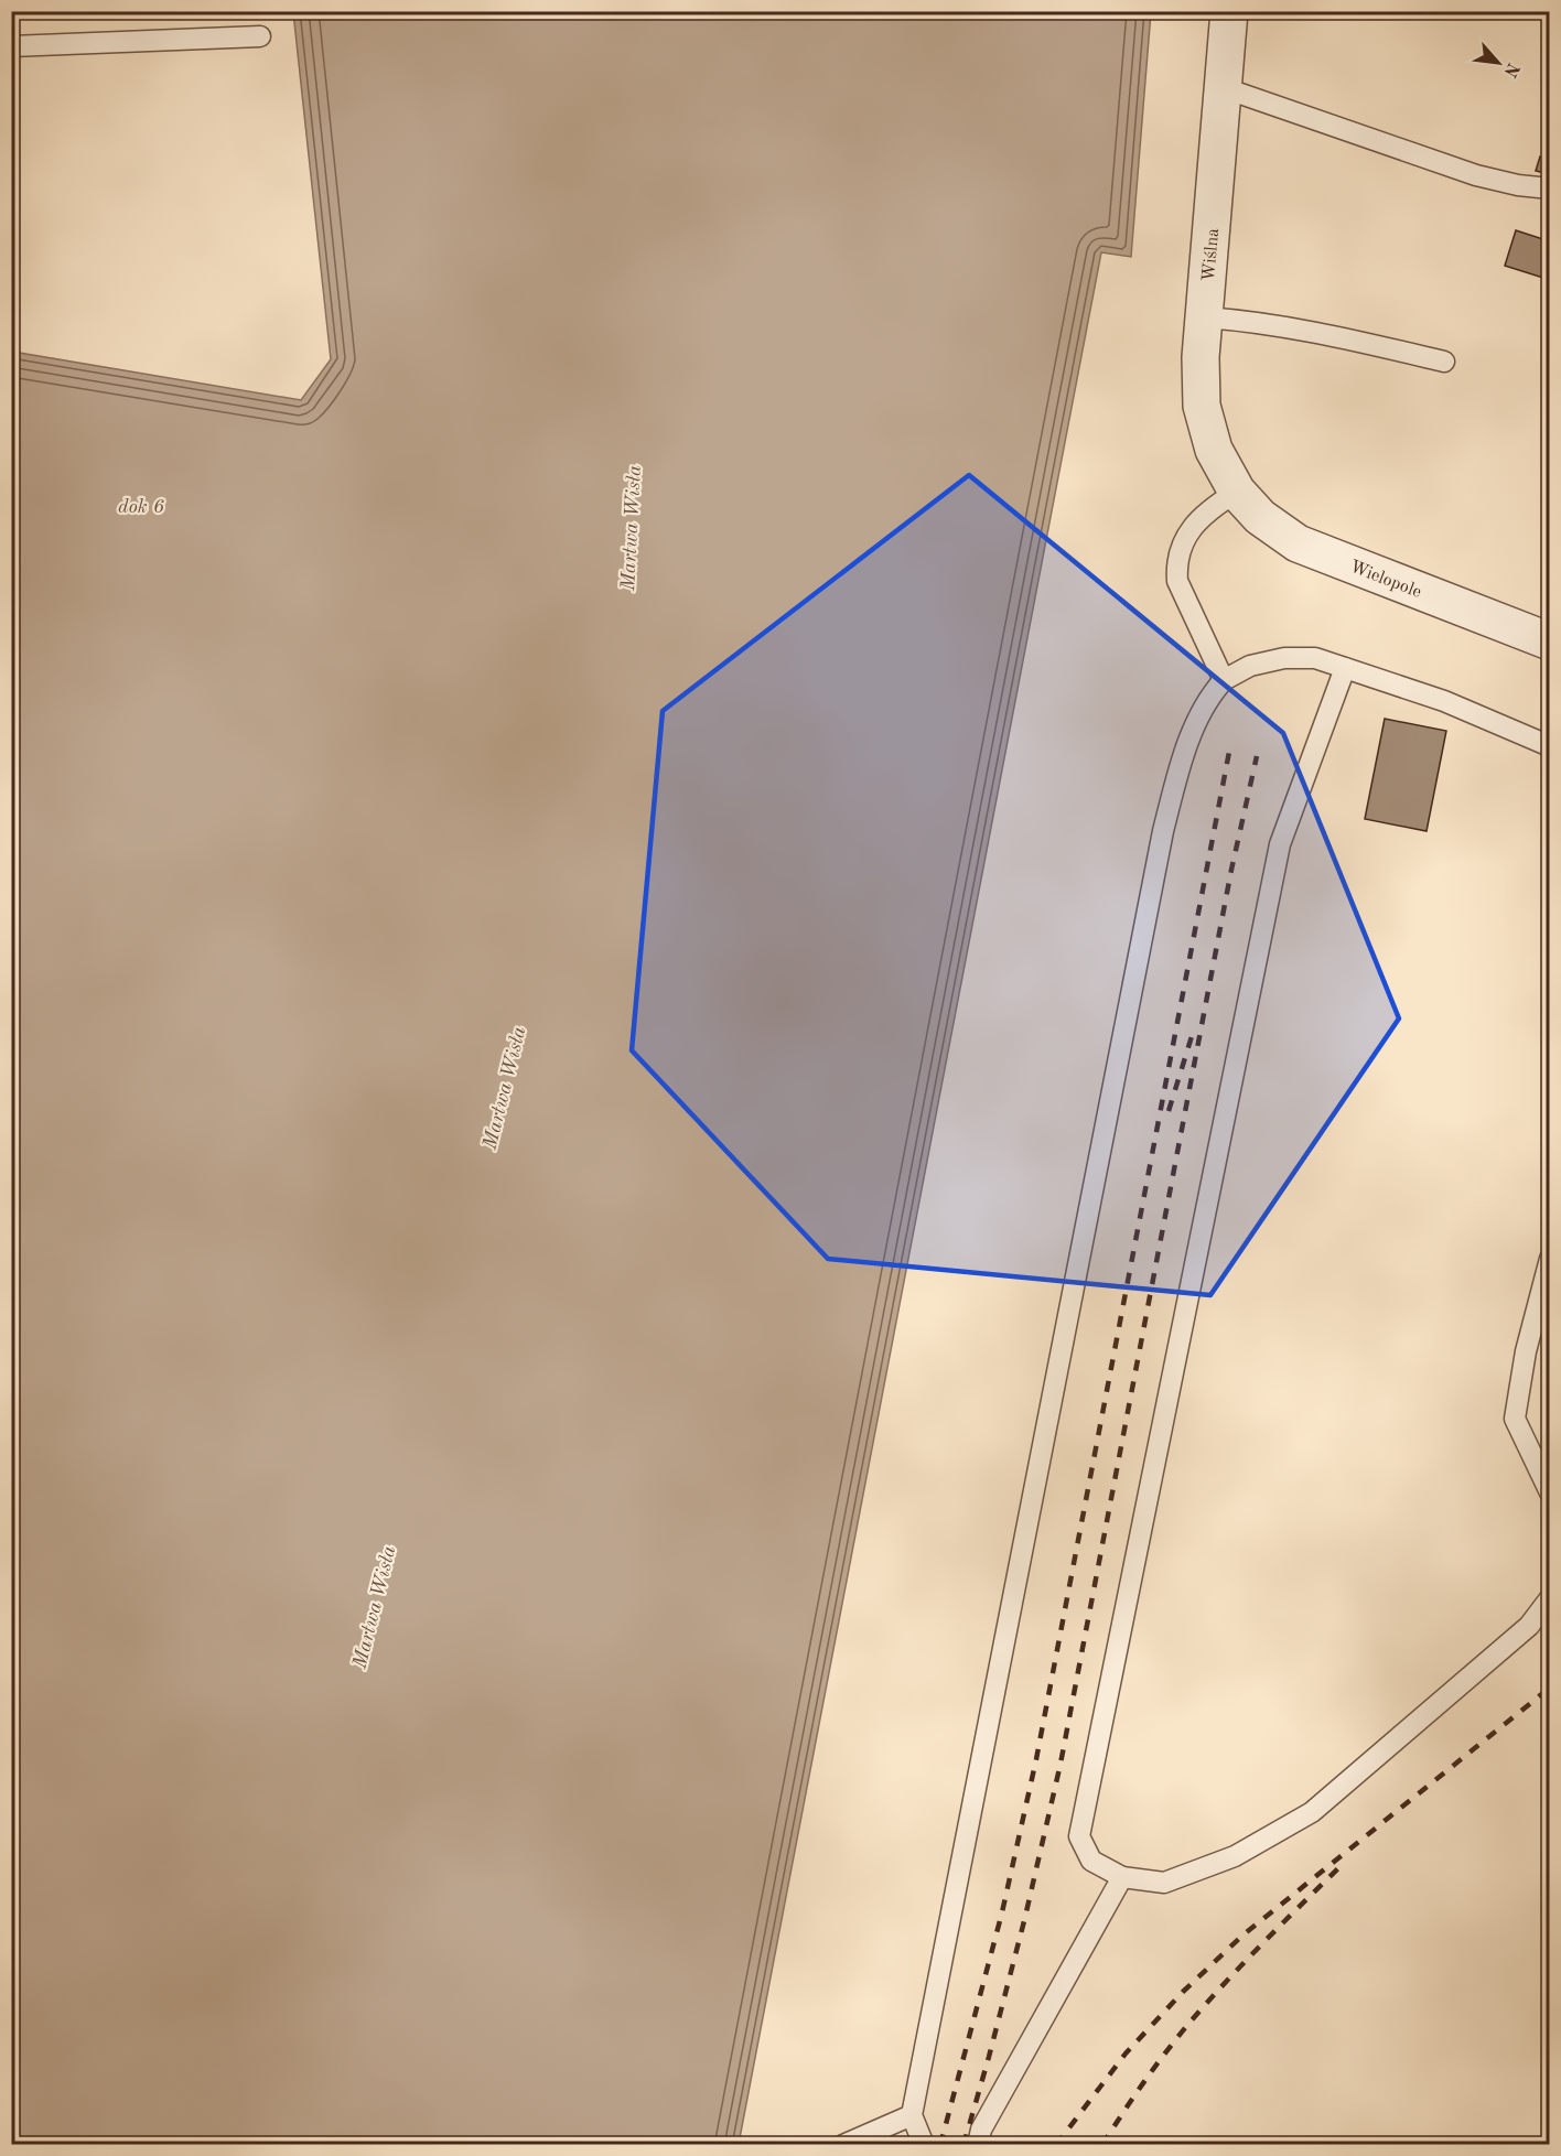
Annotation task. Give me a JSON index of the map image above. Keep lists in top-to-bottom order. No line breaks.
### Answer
{"streets":{"street":["Wiślna","Wielopole"]},"crossings":[["Wiślna","Wielopole"]],"water":["dok 6","Martwa Wisła"],"north":"bottom right"}
